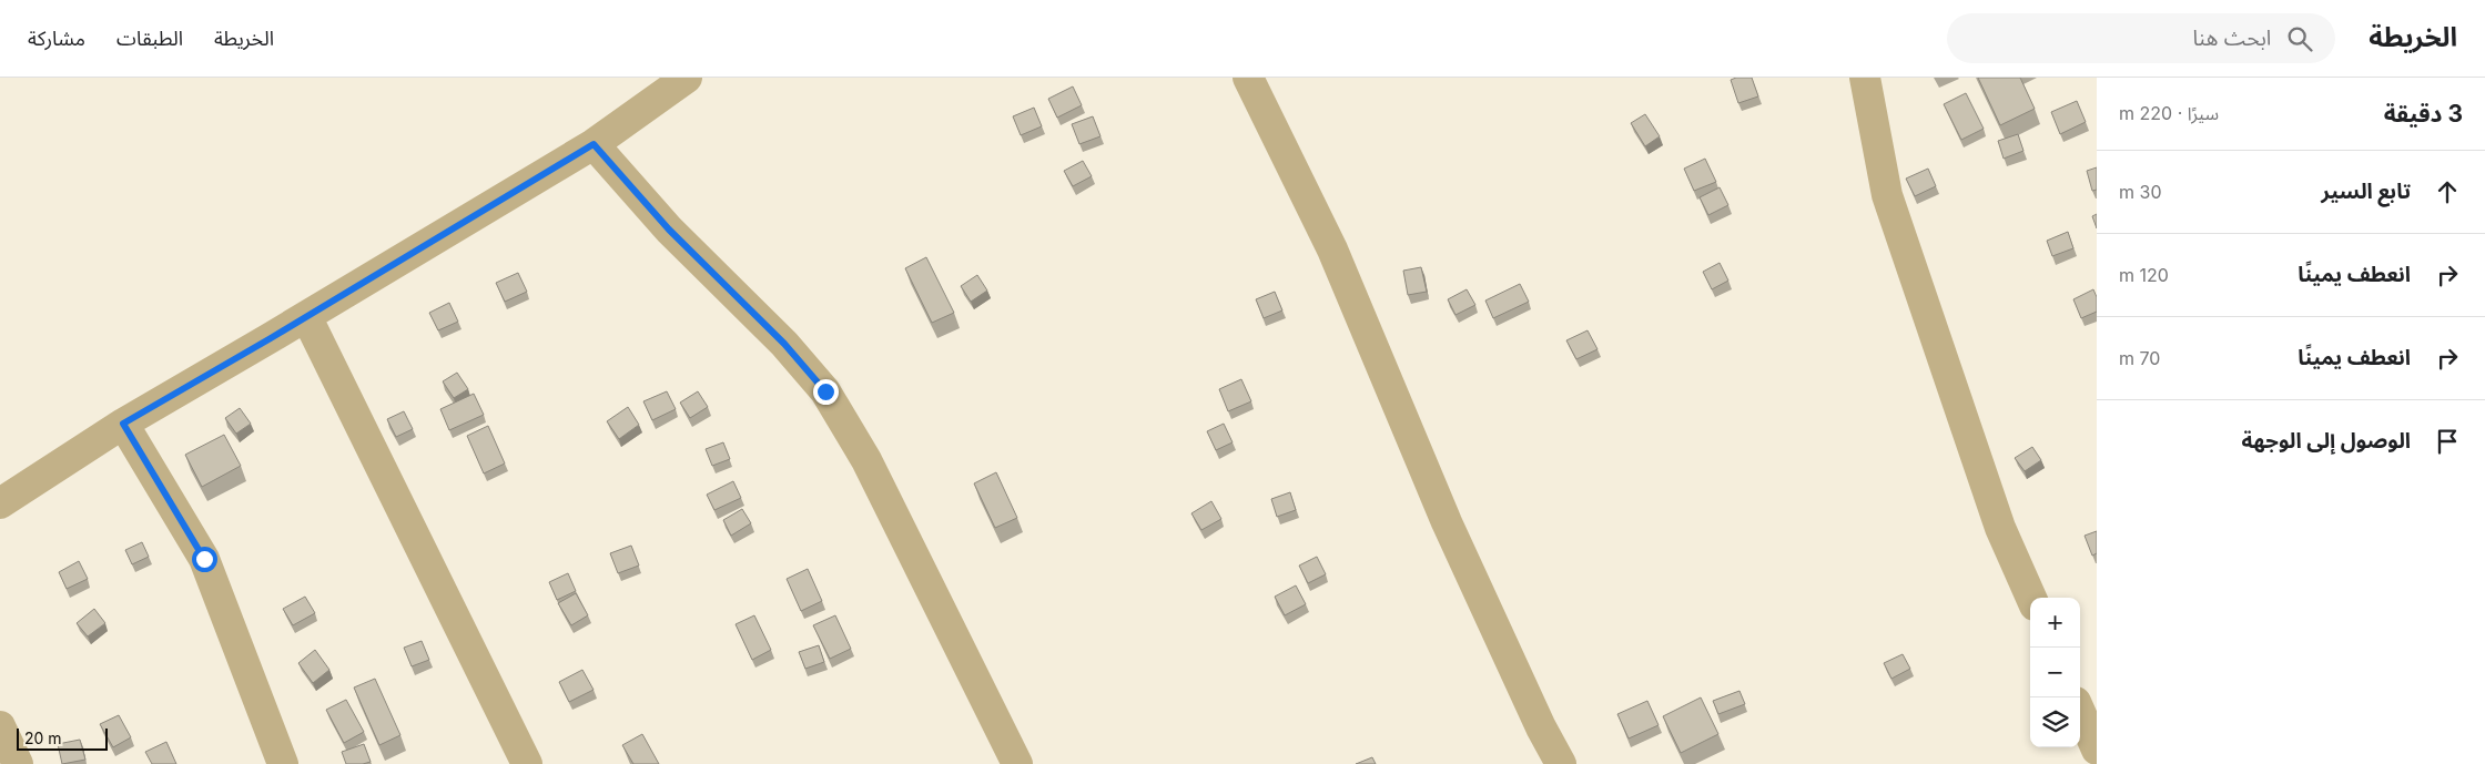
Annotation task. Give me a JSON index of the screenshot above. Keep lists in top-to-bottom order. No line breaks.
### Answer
{"scale_bar":"20 m","page":{"header":"الخريطة","search":"ابحث هنا","nav":["الخريطة","الطبقات","مشاركة"],"heading":["3 دقيقة","سيرًا · 220 m"],"list":[["تابع السير","30 m"],["انعطف يمينًا","120 m"],["انعطف يمينًا","70 m"],"الوصول إلى الوجهة"],"map_buttons":["+","−"],"scale":"20 m"}}
